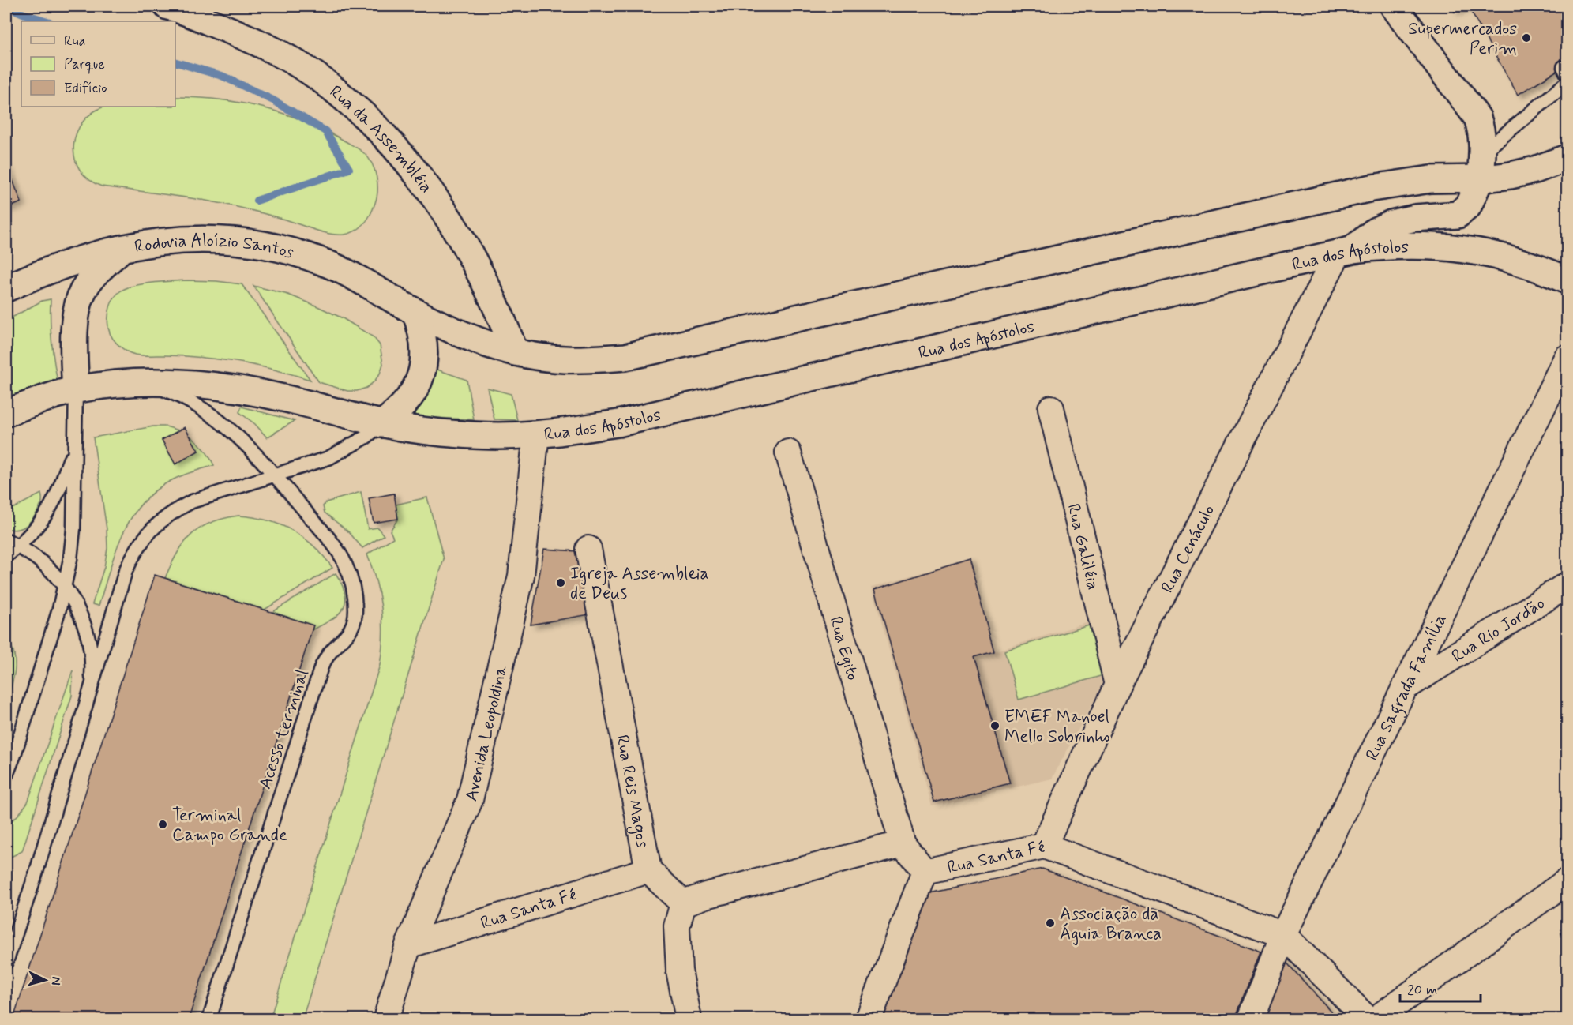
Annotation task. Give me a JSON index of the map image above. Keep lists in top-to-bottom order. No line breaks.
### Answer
{"streets":{"main road":["Rua da Assembléia","Rodovia Aloízio Santos","Rua dos Apóstolos"],"street":["Rua Galiléia","Rua Cenáculo","Rua Rio Jordão","Rua Egito","Rua Sagrada Família","Avenida Leopoldina","Rua Reis Magos","Rua Santa Fé"],"lane":["Acesso terminal"]},"crossings":[["Rua dos Apóstolos","Rua Cenáculo"],["Rua dos Apóstolos","Avenida Leopoldina"],["Rua Galiléia","Rua Cenáculo"],["Rua Cenáculo","Rua Santa Fé"],["Rua Rio Jordão","Rua Sagrada Família"],["Rua Egito","Rua Santa Fé"],["Rua Sagrada Família","Rua Santa Fé"],["Avenida Leopoldina","Rua Santa Fé"],["Rua Reis Magos","Rua Santa Fé"]],"places":["Supermercados Perim","Igreja Assembleia de Deus","EMEF Manoel Mello Sobrinho","Terminal Campo Grande","Associação da Águia Branca"],"legend":["Rua","Parque","Edifício"],"scale_bar":"20 m","north":"right"}
